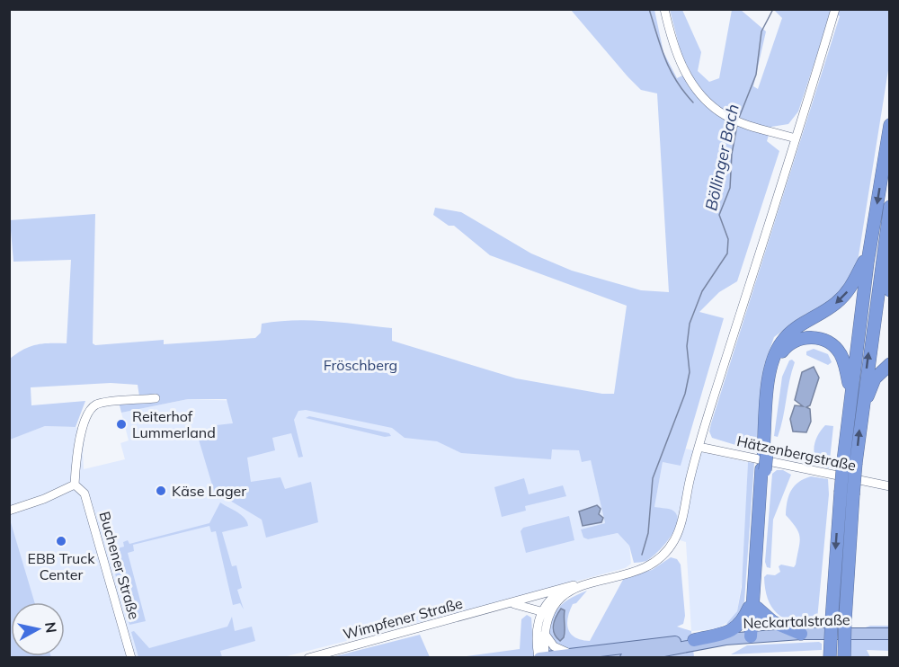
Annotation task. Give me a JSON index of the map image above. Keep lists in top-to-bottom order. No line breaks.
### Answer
{"streets":{"main road":["Neckartalstraße"],"street":["Hätzenbergstraße","Buchener Straße","Wimpfener Straße"]},"crossings":[["Hätzenbergstraße","Wimpfener Straße"]],"water":["Böllinger Bach"],"parks":["Fröschberg"],"places":["Reiterhof Lummerland","Käse Lager","EBB Truck Center"],"north":"right"}
